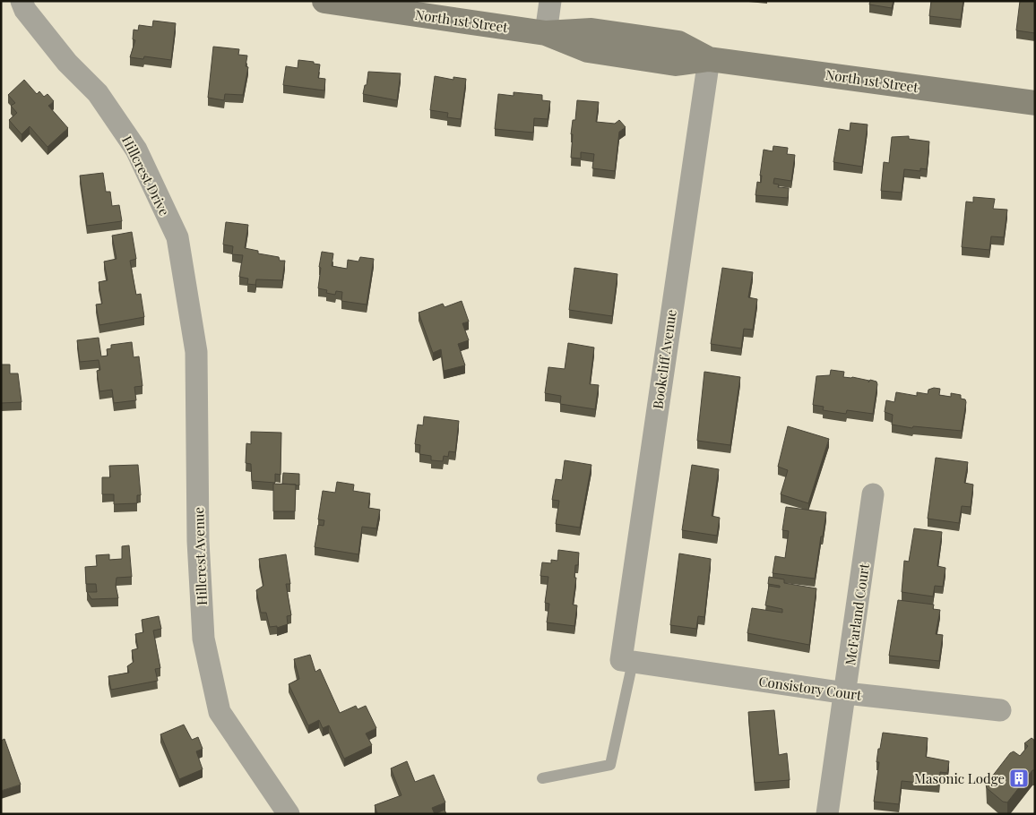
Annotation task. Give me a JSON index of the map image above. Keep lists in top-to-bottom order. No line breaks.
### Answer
{"streets":{"main road":["North 1st Street"],"street":["Hillcrest Drive","Bookcliff Avenue","Hillcrest Avenue","McFarland Court","Consistory Court"]},"crossings":[["North 1st Street","Bookcliff Avenue"],["Hillcrest Drive","Hillcrest Avenue"],["Bookcliff Avenue","Consistory Court"],["McFarland Court","Consistory Court"]],"places":{"building":["Masonic Lodge"]}}
